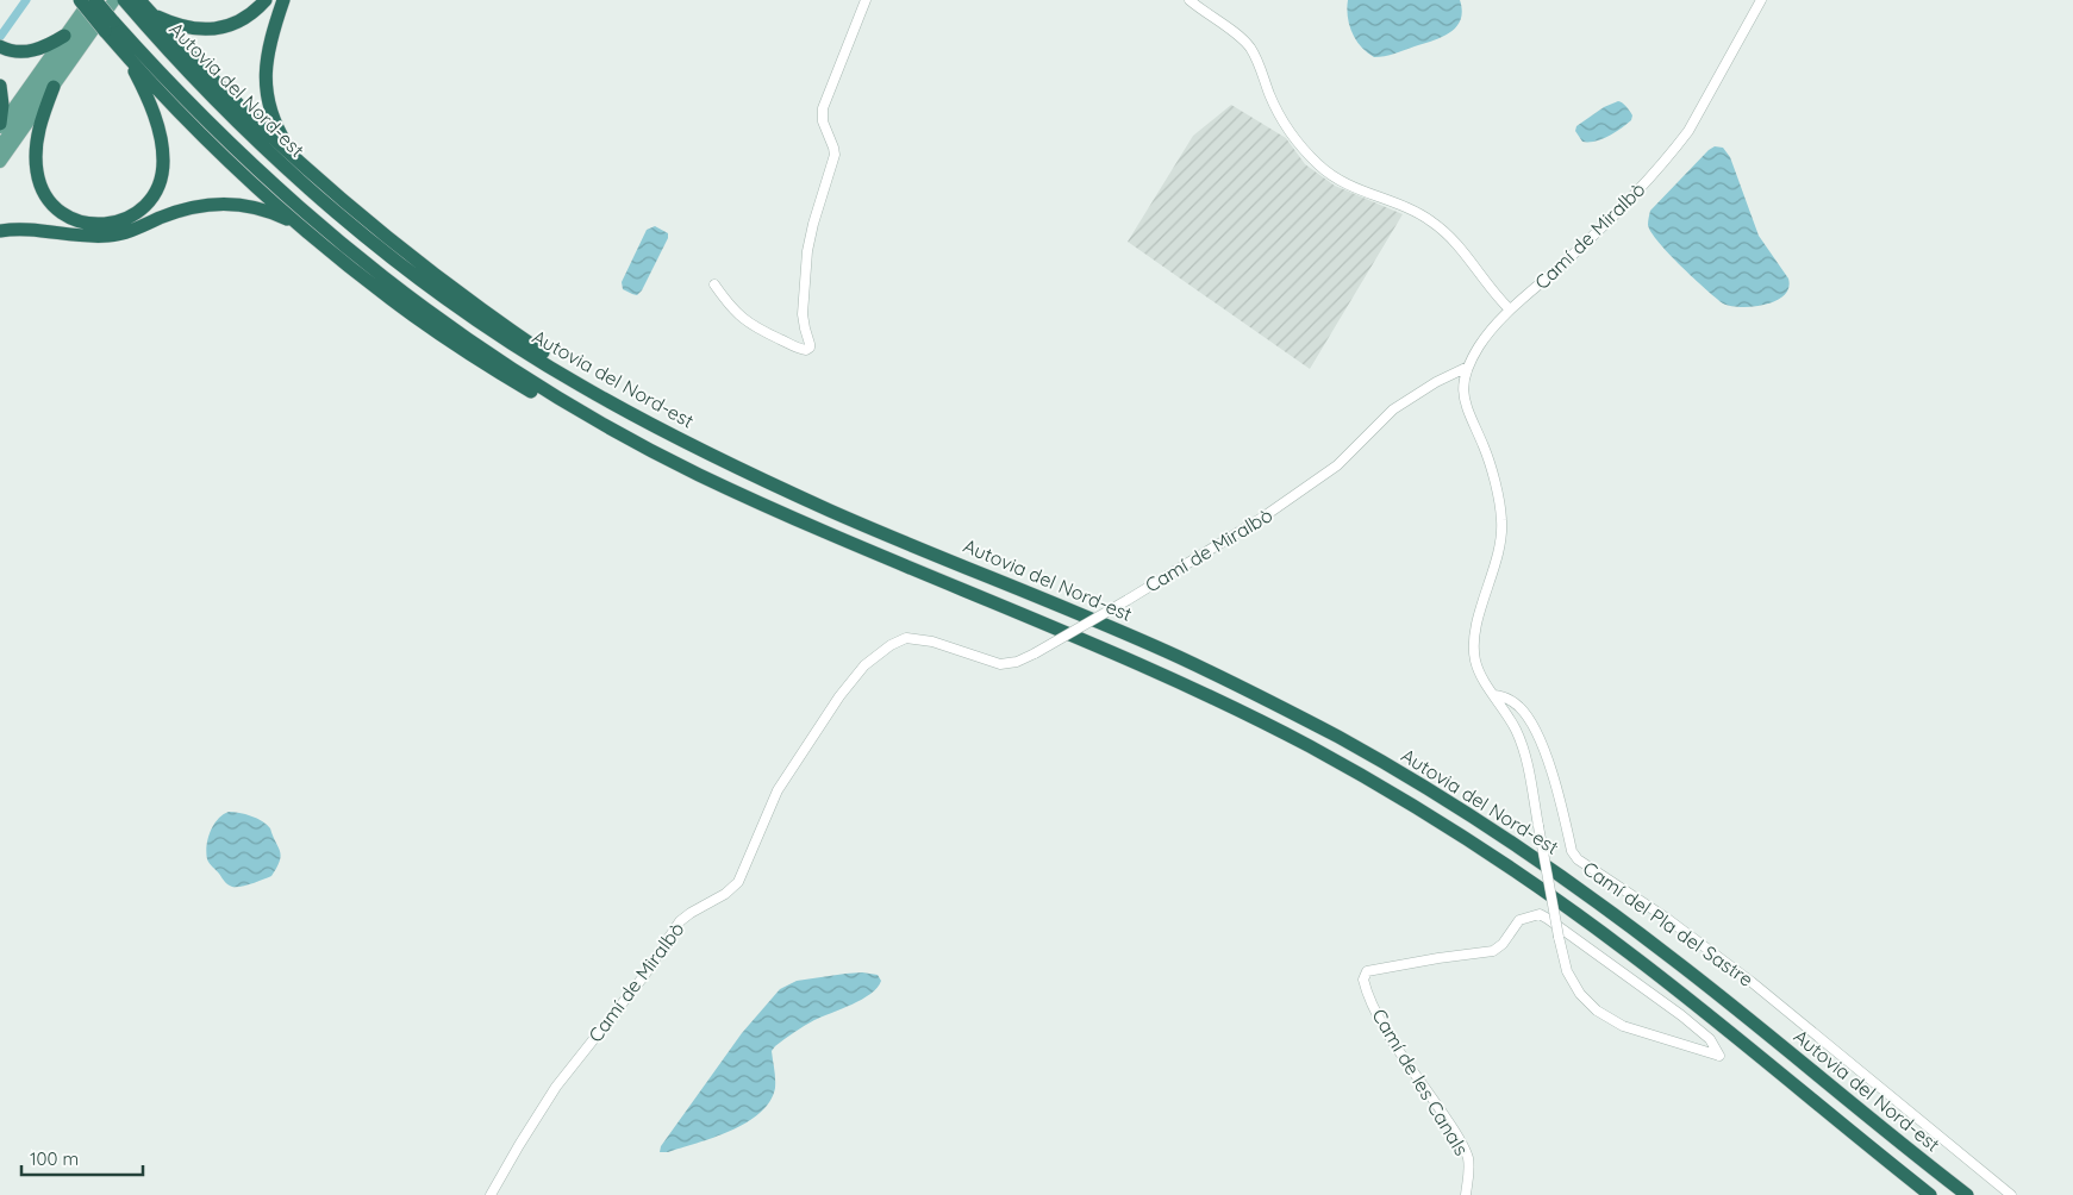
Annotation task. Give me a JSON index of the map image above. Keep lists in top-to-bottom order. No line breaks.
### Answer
{"streets":{"highway":["Autovia del Nord-est"],"street":["Camí de Miralbò","Camí del Pla del Sastre","Camí de les Canals"]},"crossings":[["Camí del Pla del Sastre","Camí de les Canals"]],"scale_bar":"100 m"}
